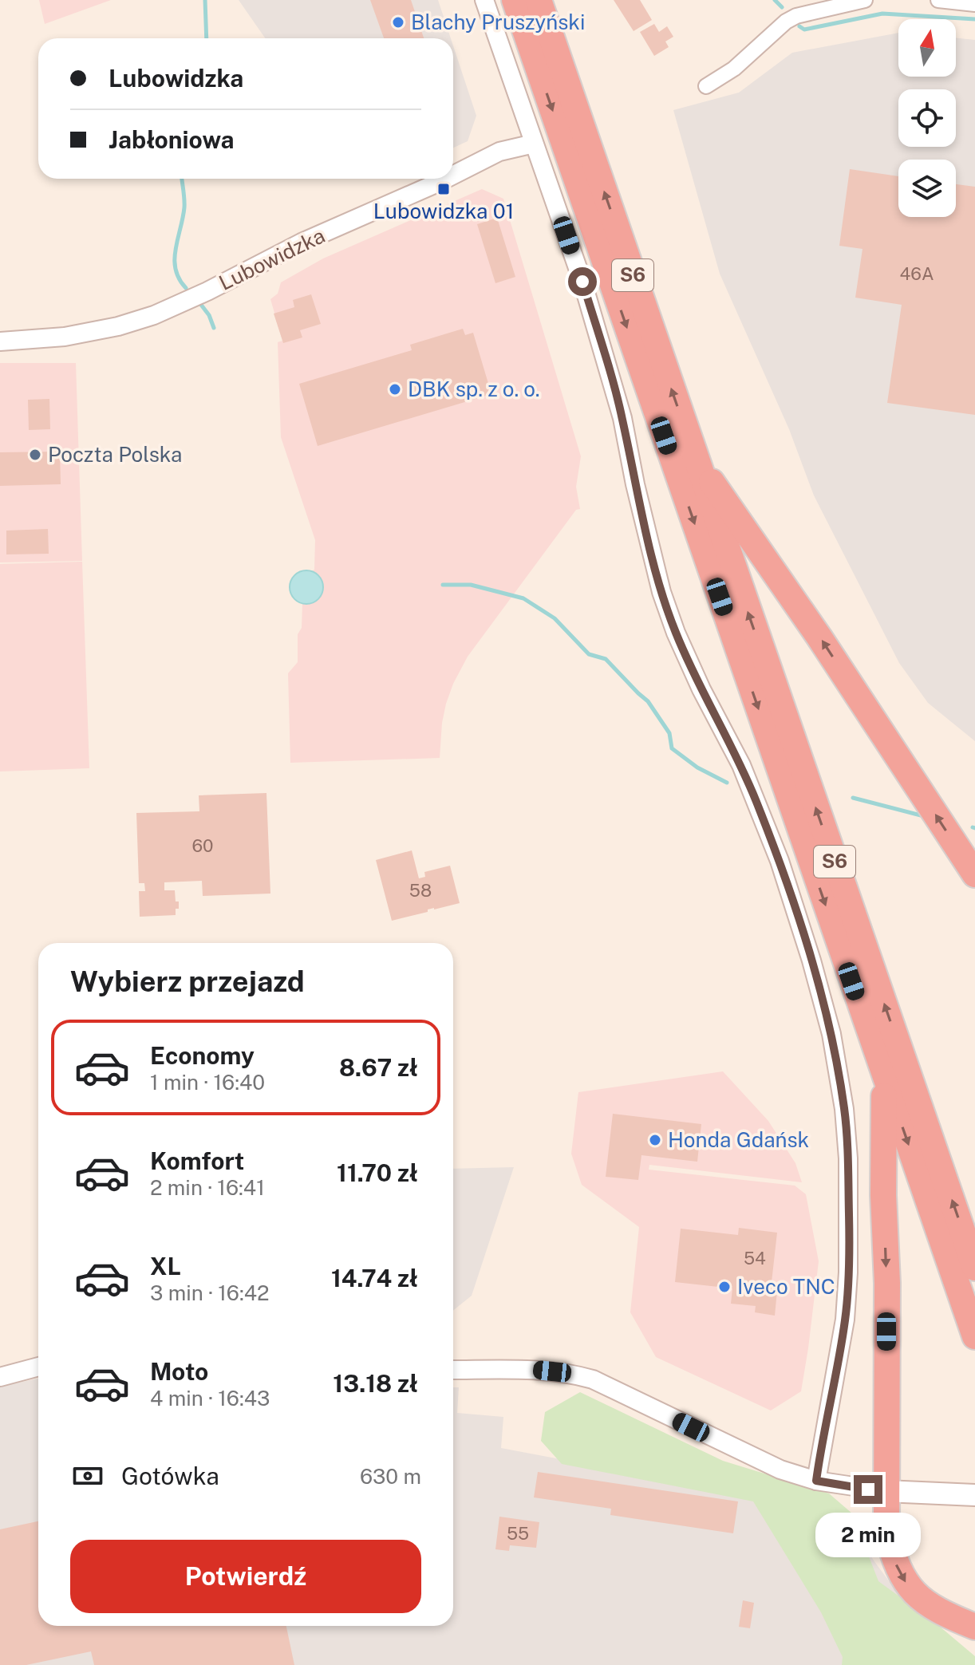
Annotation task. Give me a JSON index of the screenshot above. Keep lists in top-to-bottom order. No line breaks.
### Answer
{"streets":{"highway":["S6"],"street":["Lubowidzka"]},"places":{"other":["Blachy Pruszyński","DBK sp. z o. o.","Poczta Polska","Honda Gdańsk","Iveco TNC"],"transit":["Lubowidzka 01"]},"house_numbers":["46A","60","58","54","55"],"north":"top","page":{"banner":["Lubowidzka","Jabłoniowa"],"heading":"Wybierz przejazd","list":[{"name":"Economy","note":"1 min · 16:40","value":"8.67 zł"},{"name":"Komfort","note":"2 min · 16:41","value":"11.70 zł"},{"name":"XL","note":"3 min · 16:42","value":"14.74 zł"},{"name":"Moto","note":"4 min · 16:43","value":"13.18 zł"}],"pay":["Gotówka","630 m"],"bubble":"2 min","buttons":"Potwierdź"}}
